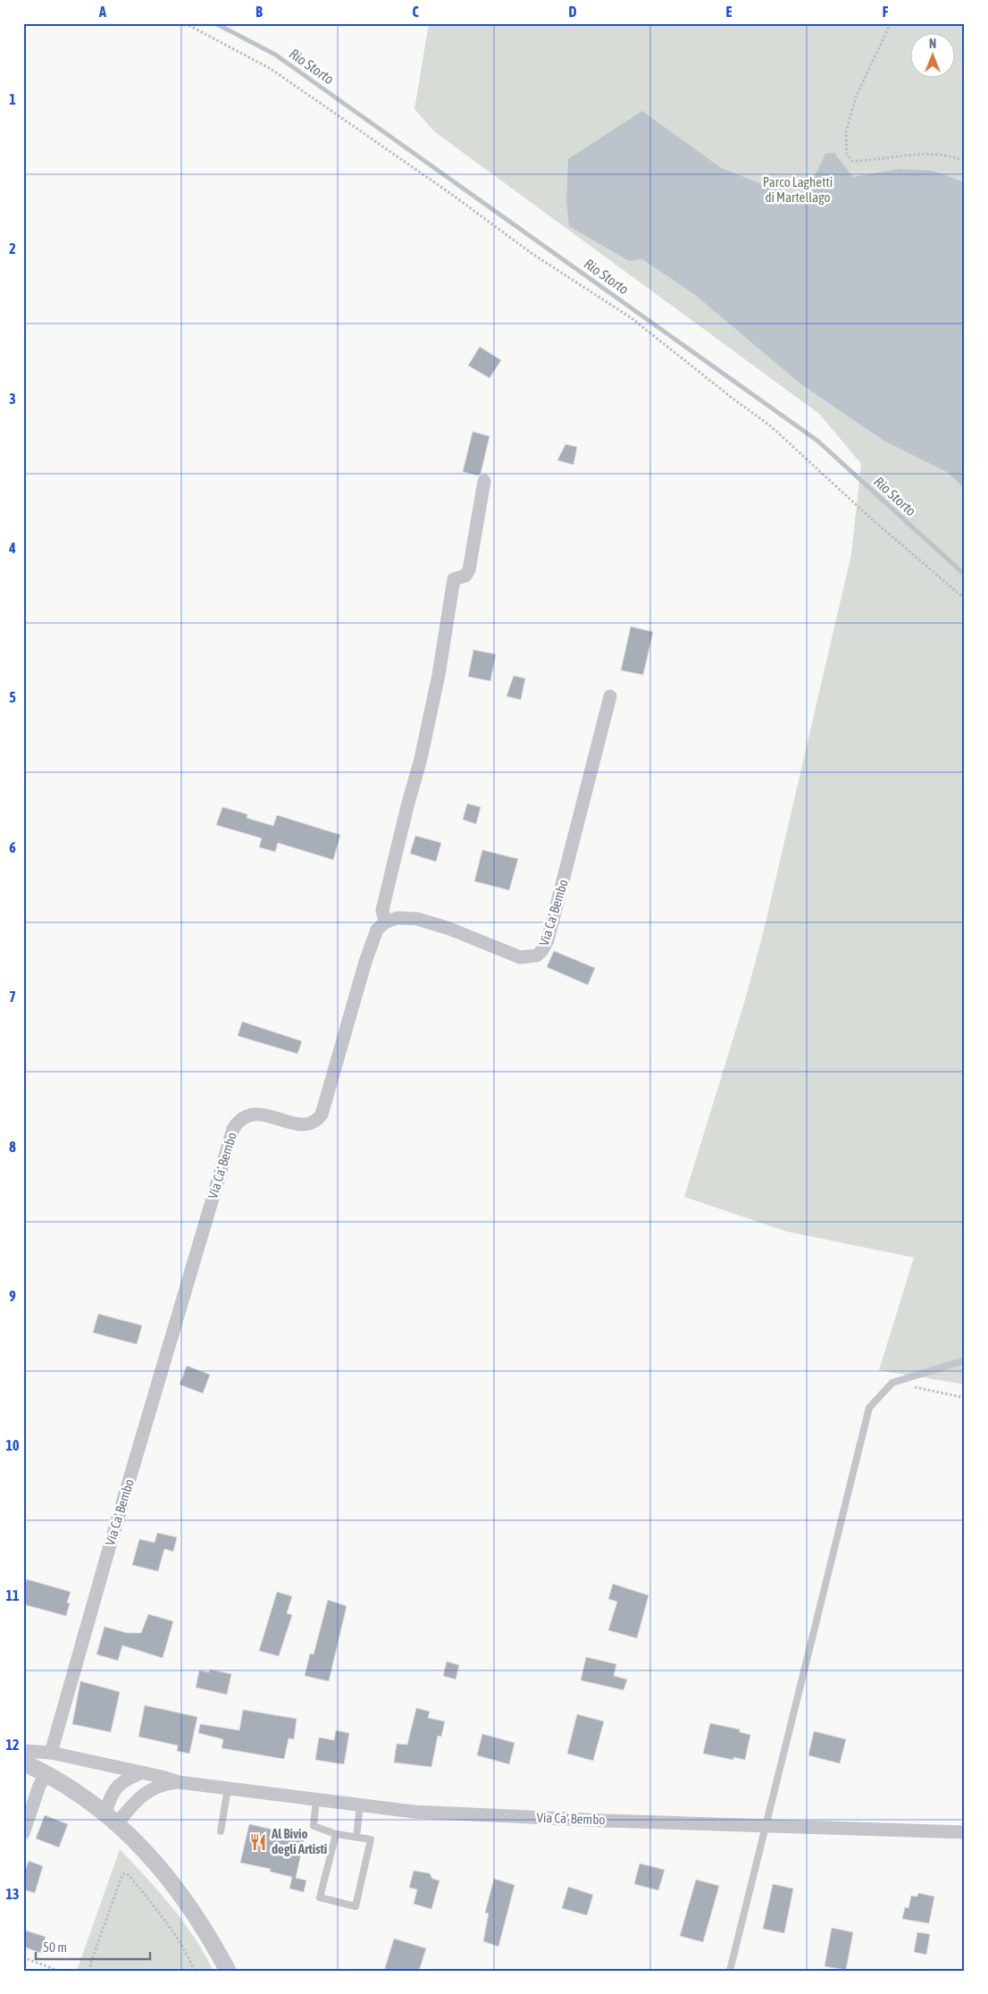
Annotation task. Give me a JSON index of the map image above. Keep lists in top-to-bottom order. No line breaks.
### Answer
{"streets":{"street":["Via Ca' Bembo"]},"water":["Rio Storto"],"parks":["Parco Laghetti di Martellago"],"places":{"restaurant":["Al Bivio degli Artisti"]},"scale_bar":"50 m","north":"top","grid":{"columns":["A","B","C","D","E","F"],"rows":["1","2","3","4","5","6","7","8","9","10","11","12","13"]}}
